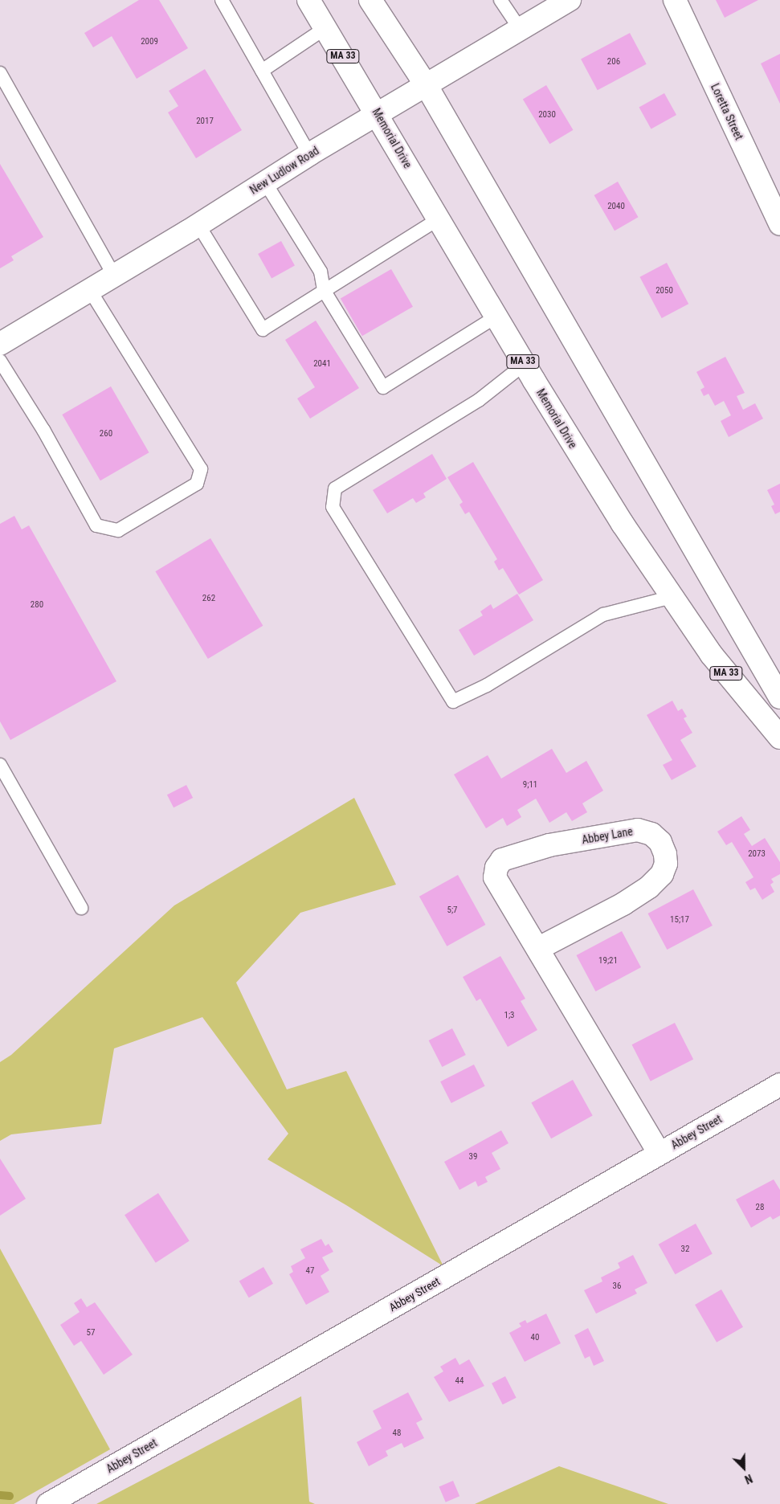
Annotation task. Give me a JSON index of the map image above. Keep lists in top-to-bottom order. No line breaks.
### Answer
{"streets":{"main road":["MA 33","Loretta Street","Memorial Drive","New Ludlow Road","Abbey Lane","Abbey Street"]},"crossings":[["MA 33","New Ludlow Road"],["Memorial Drive","New Ludlow Road"],["Abbey Lane","Abbey Street"]],"house_numbers":["2009","206","2030","2017","2040","2050","2041","260","262","280","9;11","2073","5;7","15;17","19;21","1;3","39","28","32","47","36","57","40","44","48"],"north":"bottom right"}
